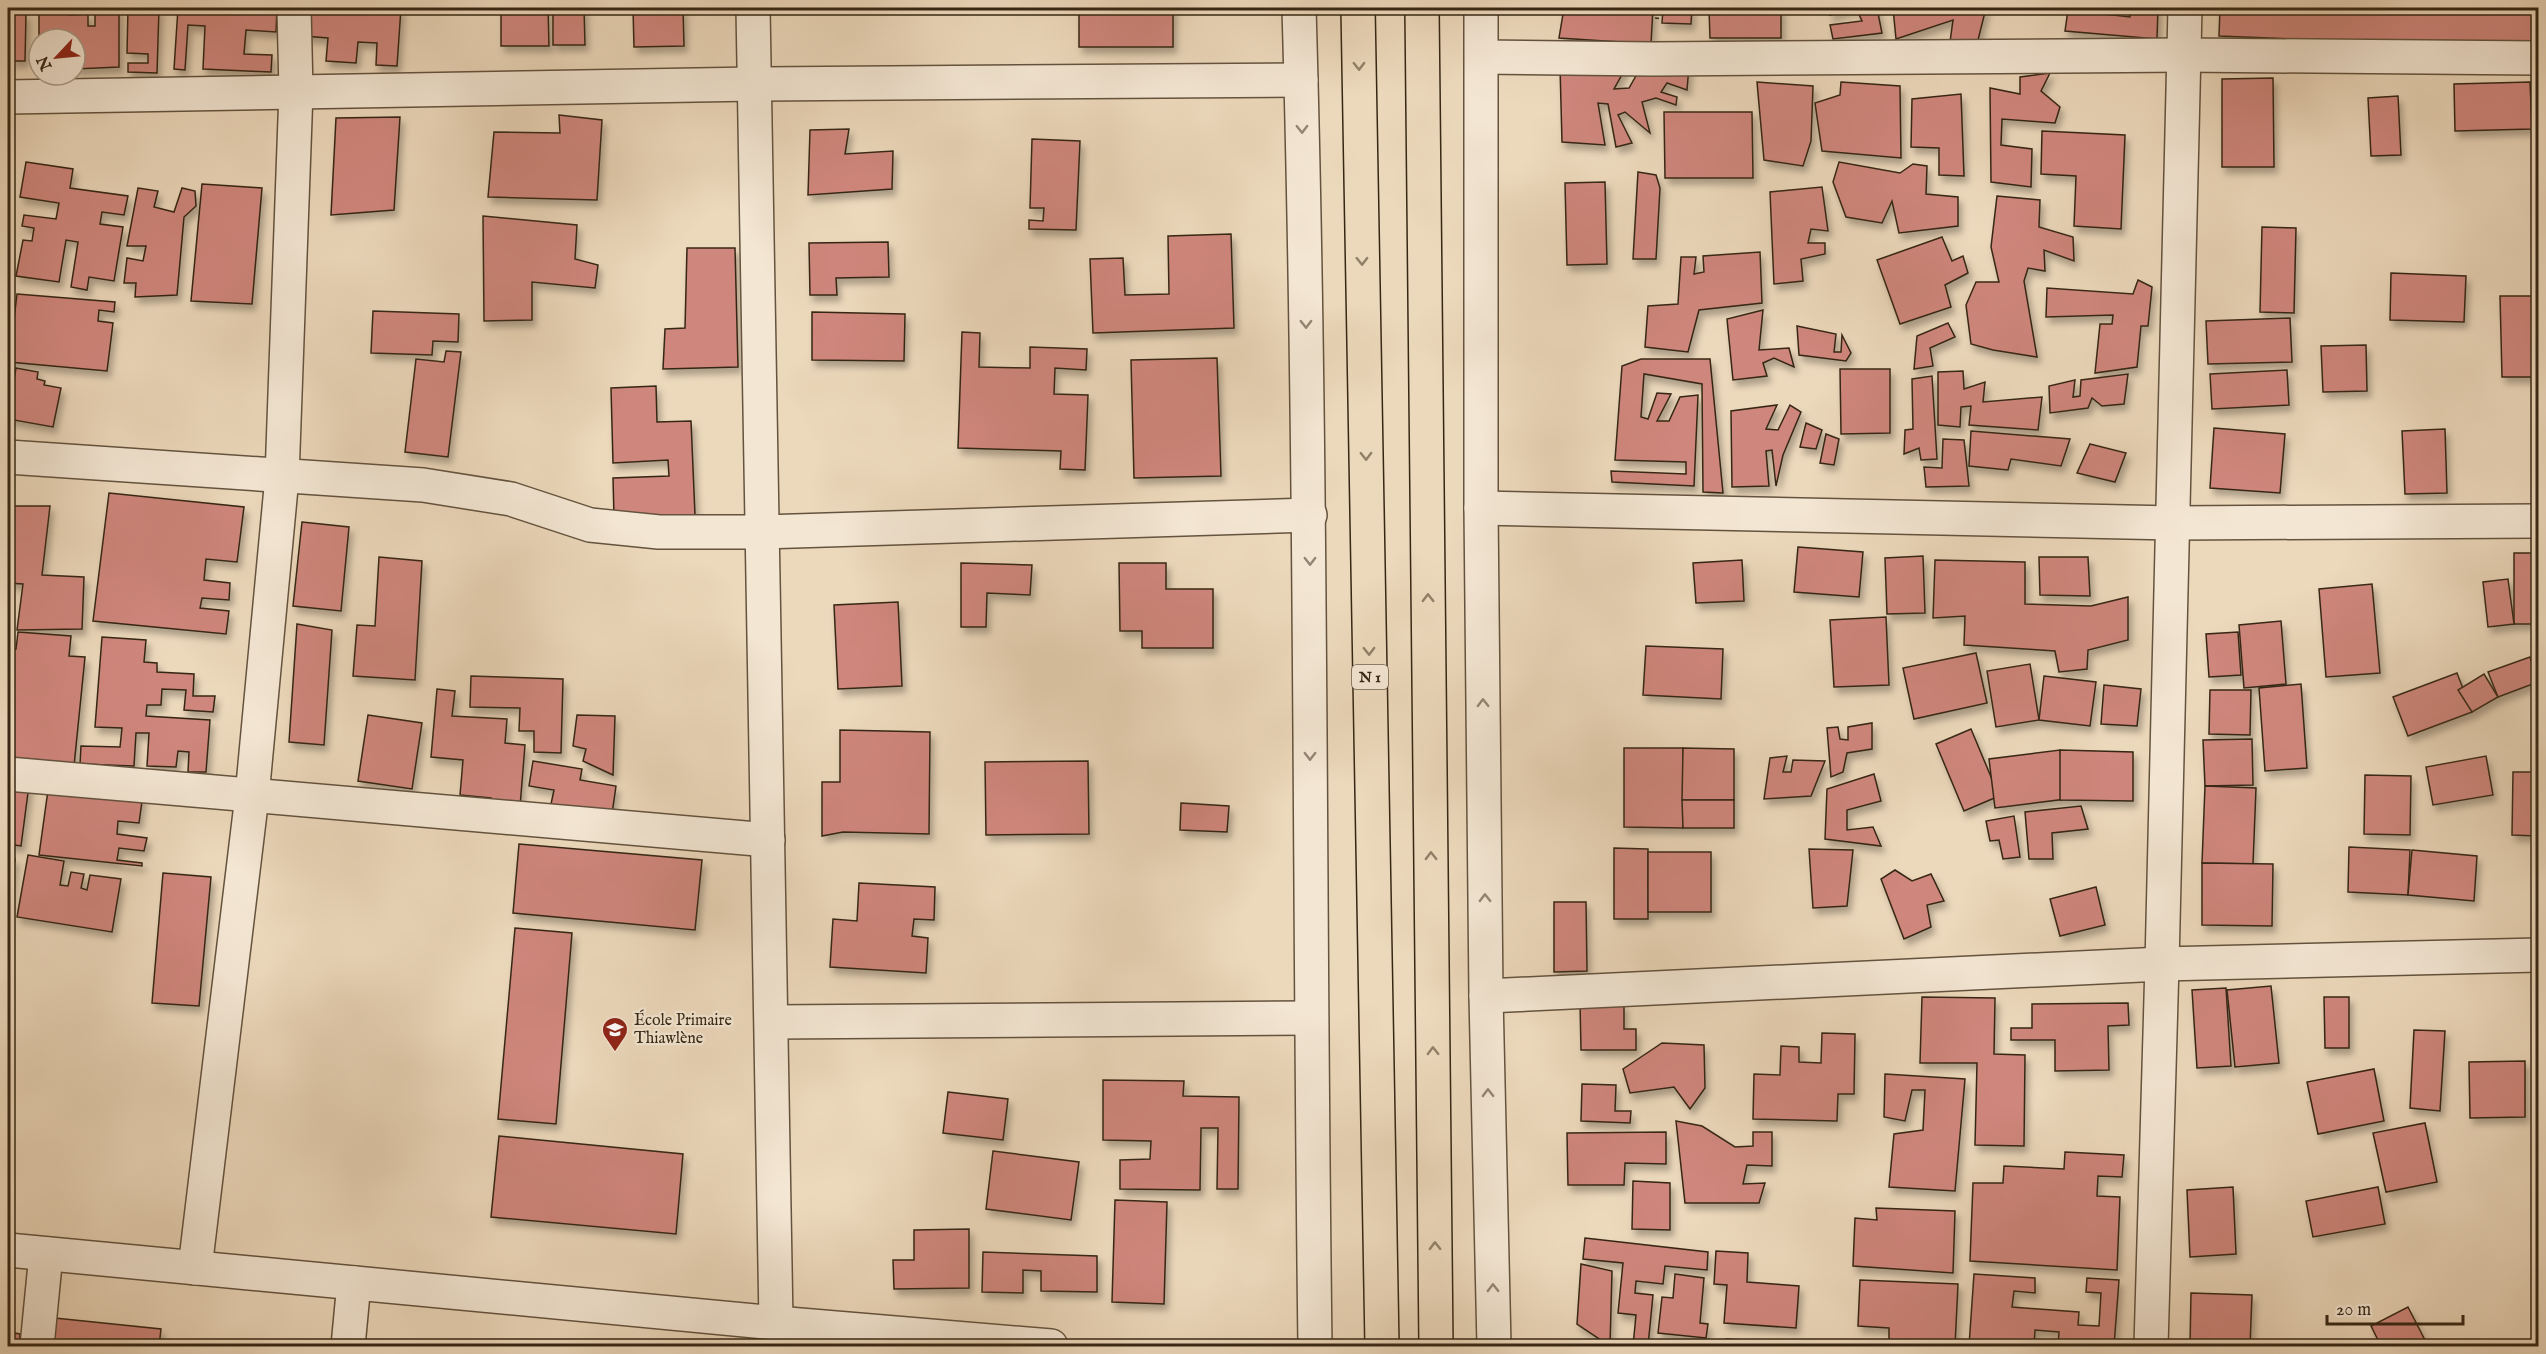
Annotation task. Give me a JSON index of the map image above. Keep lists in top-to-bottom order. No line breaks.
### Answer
{"streets":{"highway":["N 1"]},"places":{"school or university":["École Primaire Thiawlène"]},"scale_bar":"20 m","north":"bottom left"}
